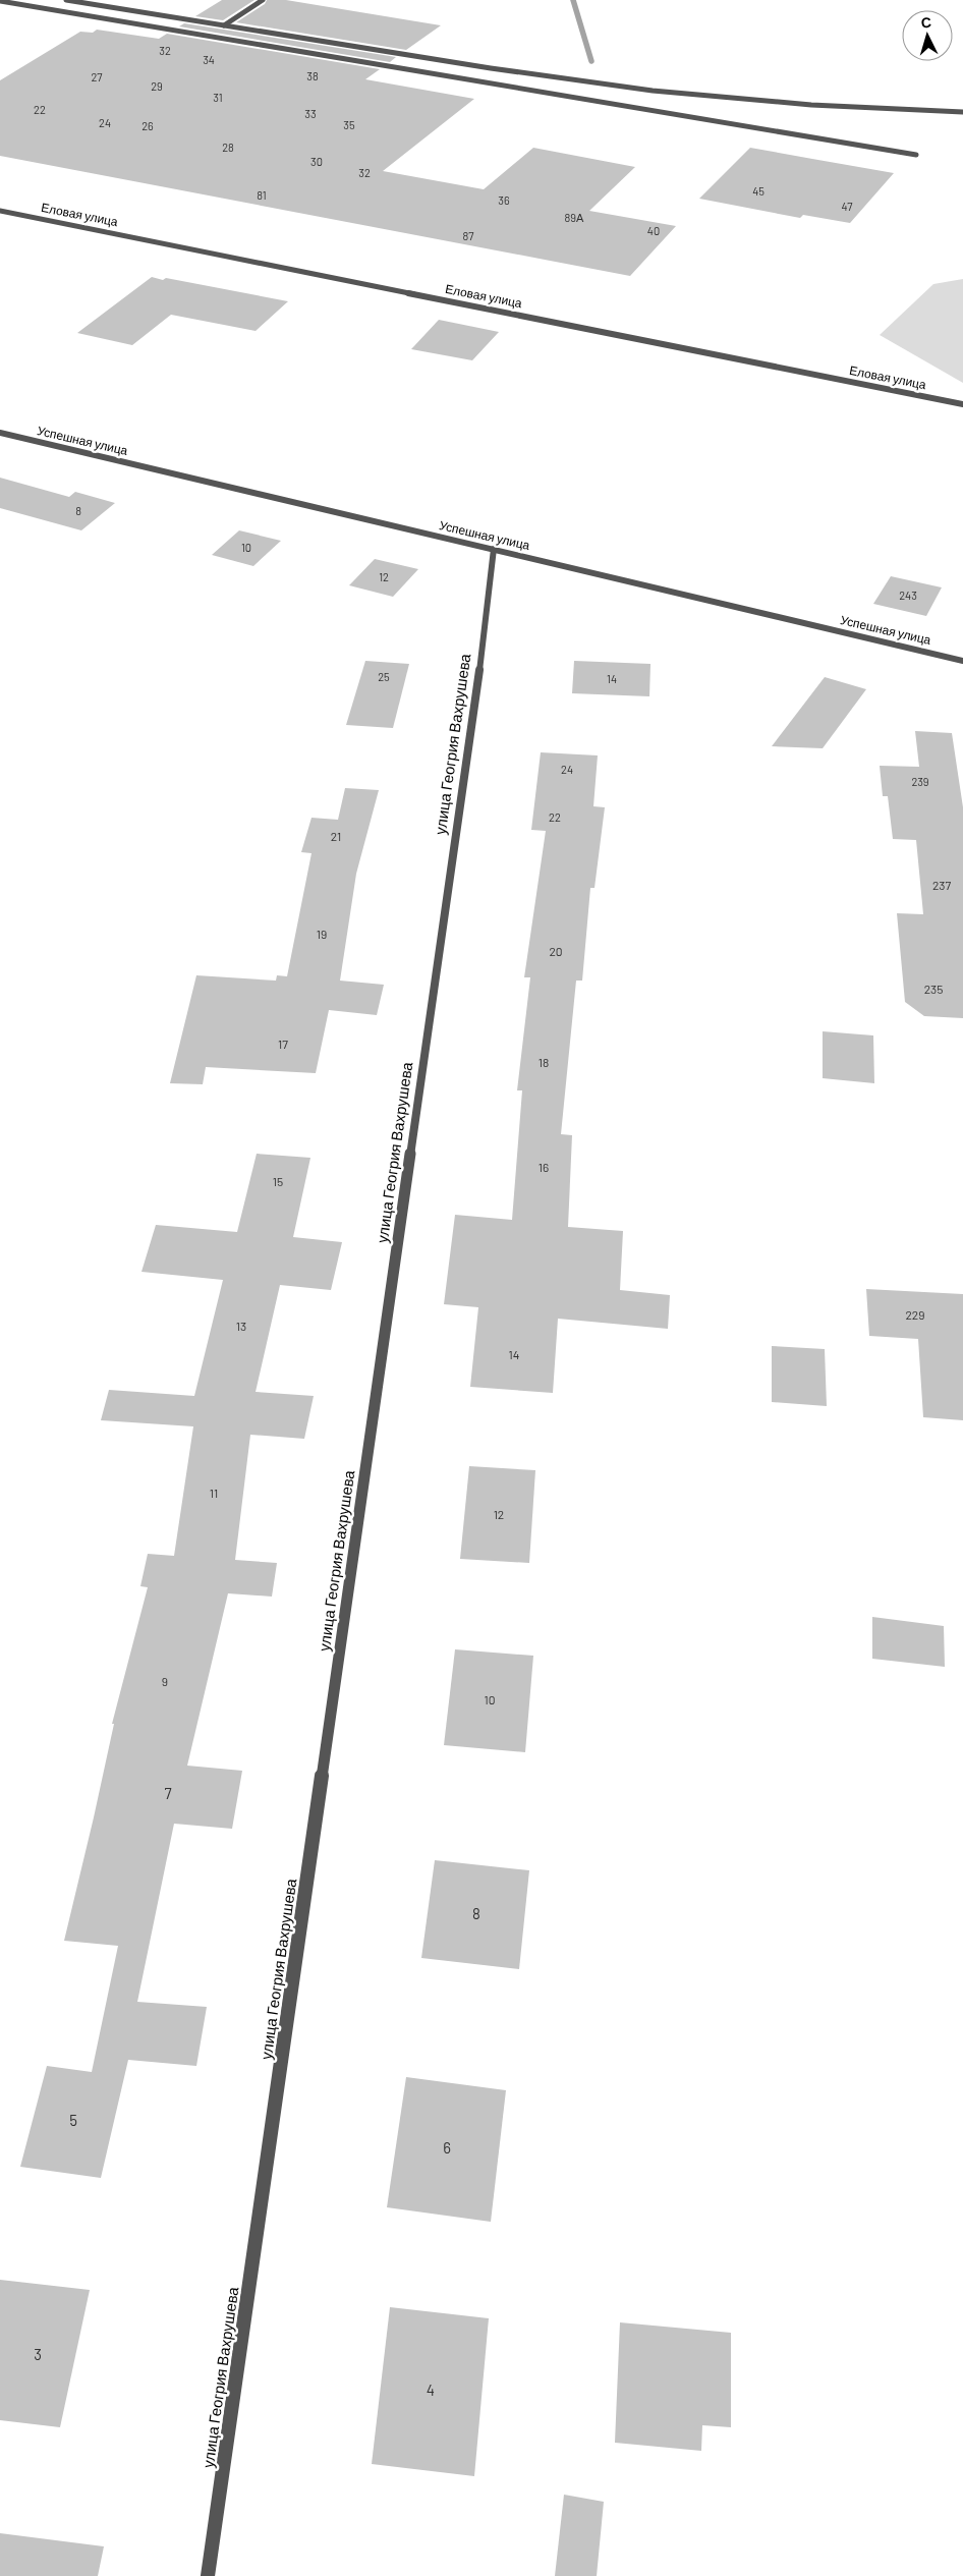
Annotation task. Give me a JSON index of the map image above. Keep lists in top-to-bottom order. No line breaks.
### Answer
{"streets":{"street":["Еловая улица","Успешная улица","улица Геогрия Вахрушева"]},"crossings":[["Успешная улица","улица Геогрия Вахрушева"]],"house_numbers":["32","34","38","27","29","31","22","33","24","35","26","28","30","32","45","81","36","47","89А","40","87","8","10","12","243","25","14","24","239","22","21","237","19","20","235","17","18","16","15","229","13","14","11","12","9","10","7","8","5","6","3","4"],"north":"top"}
